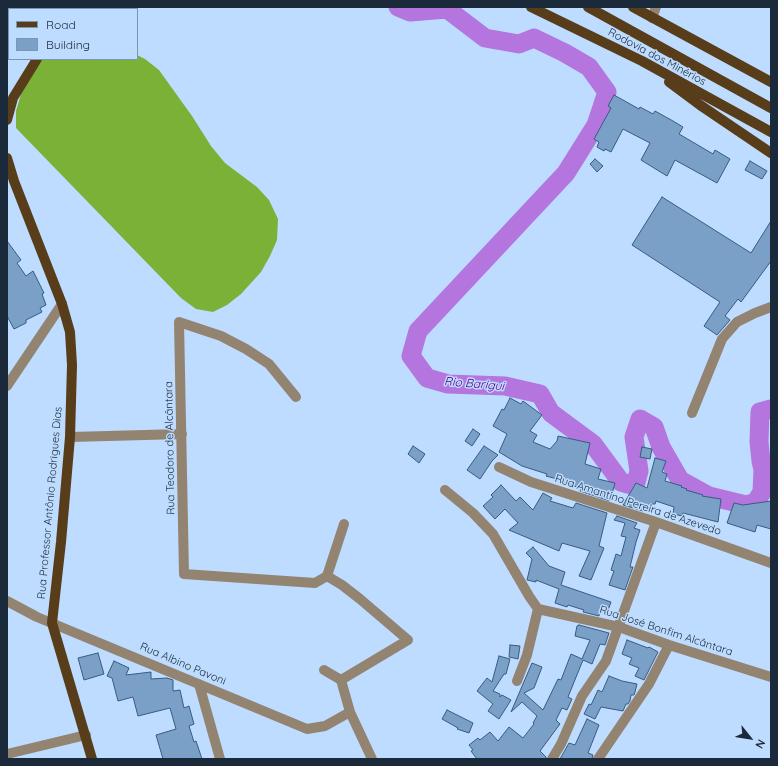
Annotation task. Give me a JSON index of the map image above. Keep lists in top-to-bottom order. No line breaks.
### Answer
{"streets":{"main road":["Rodovia dos Minérios","Rua Professor Antônio Rodrigues Dias"],"street":["Rua Teodoro de Alcântara","Rua Amantino Pereira de Azevedo","Rua José Bonfim Alcântara","Rua Albino Pavoni"]},"crossings":[["Rua Professor Antônio Rodrigues Dias","Rua Albino Pavoni"]],"water":["Rio Barigui"],"legend":["Road","Building"],"north":"bottom right"}
